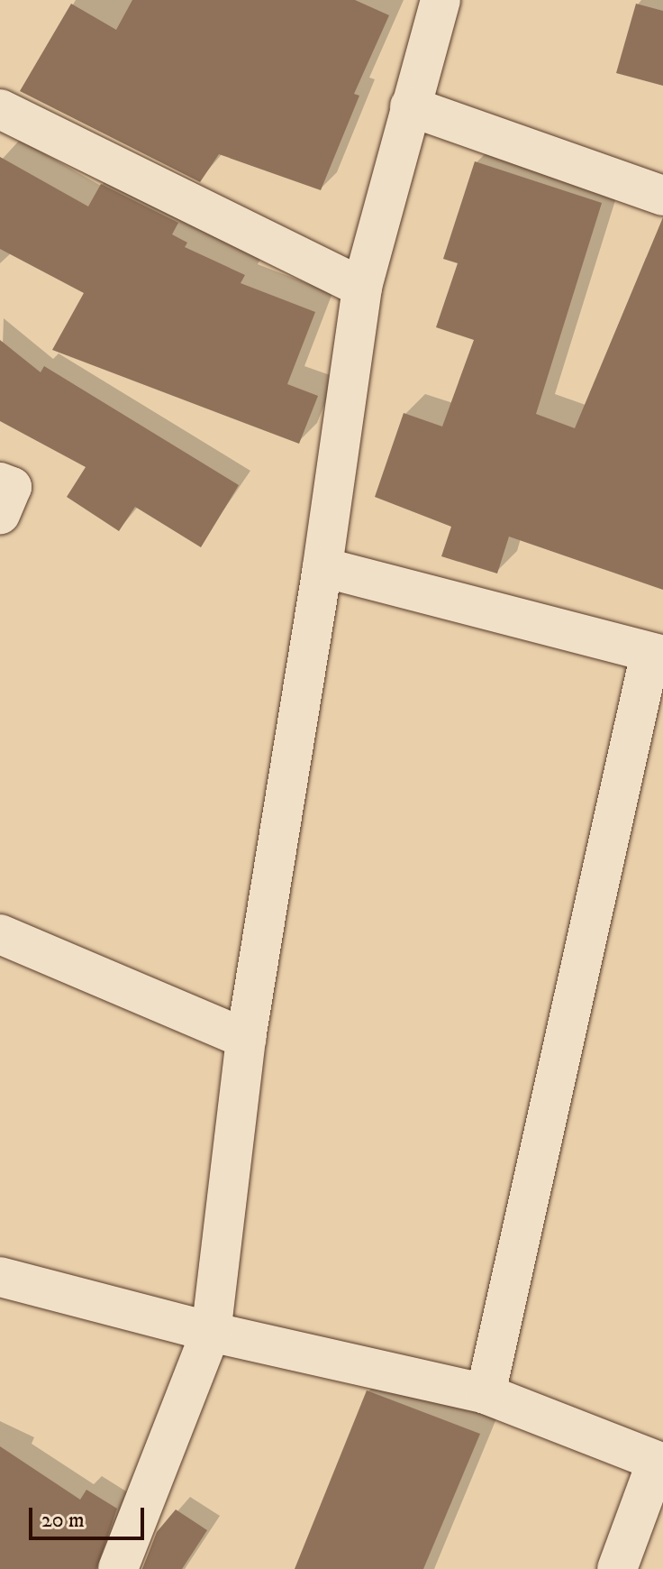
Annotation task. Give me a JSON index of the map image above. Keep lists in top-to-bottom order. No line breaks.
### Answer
{"scale_bar":"20 m"}
